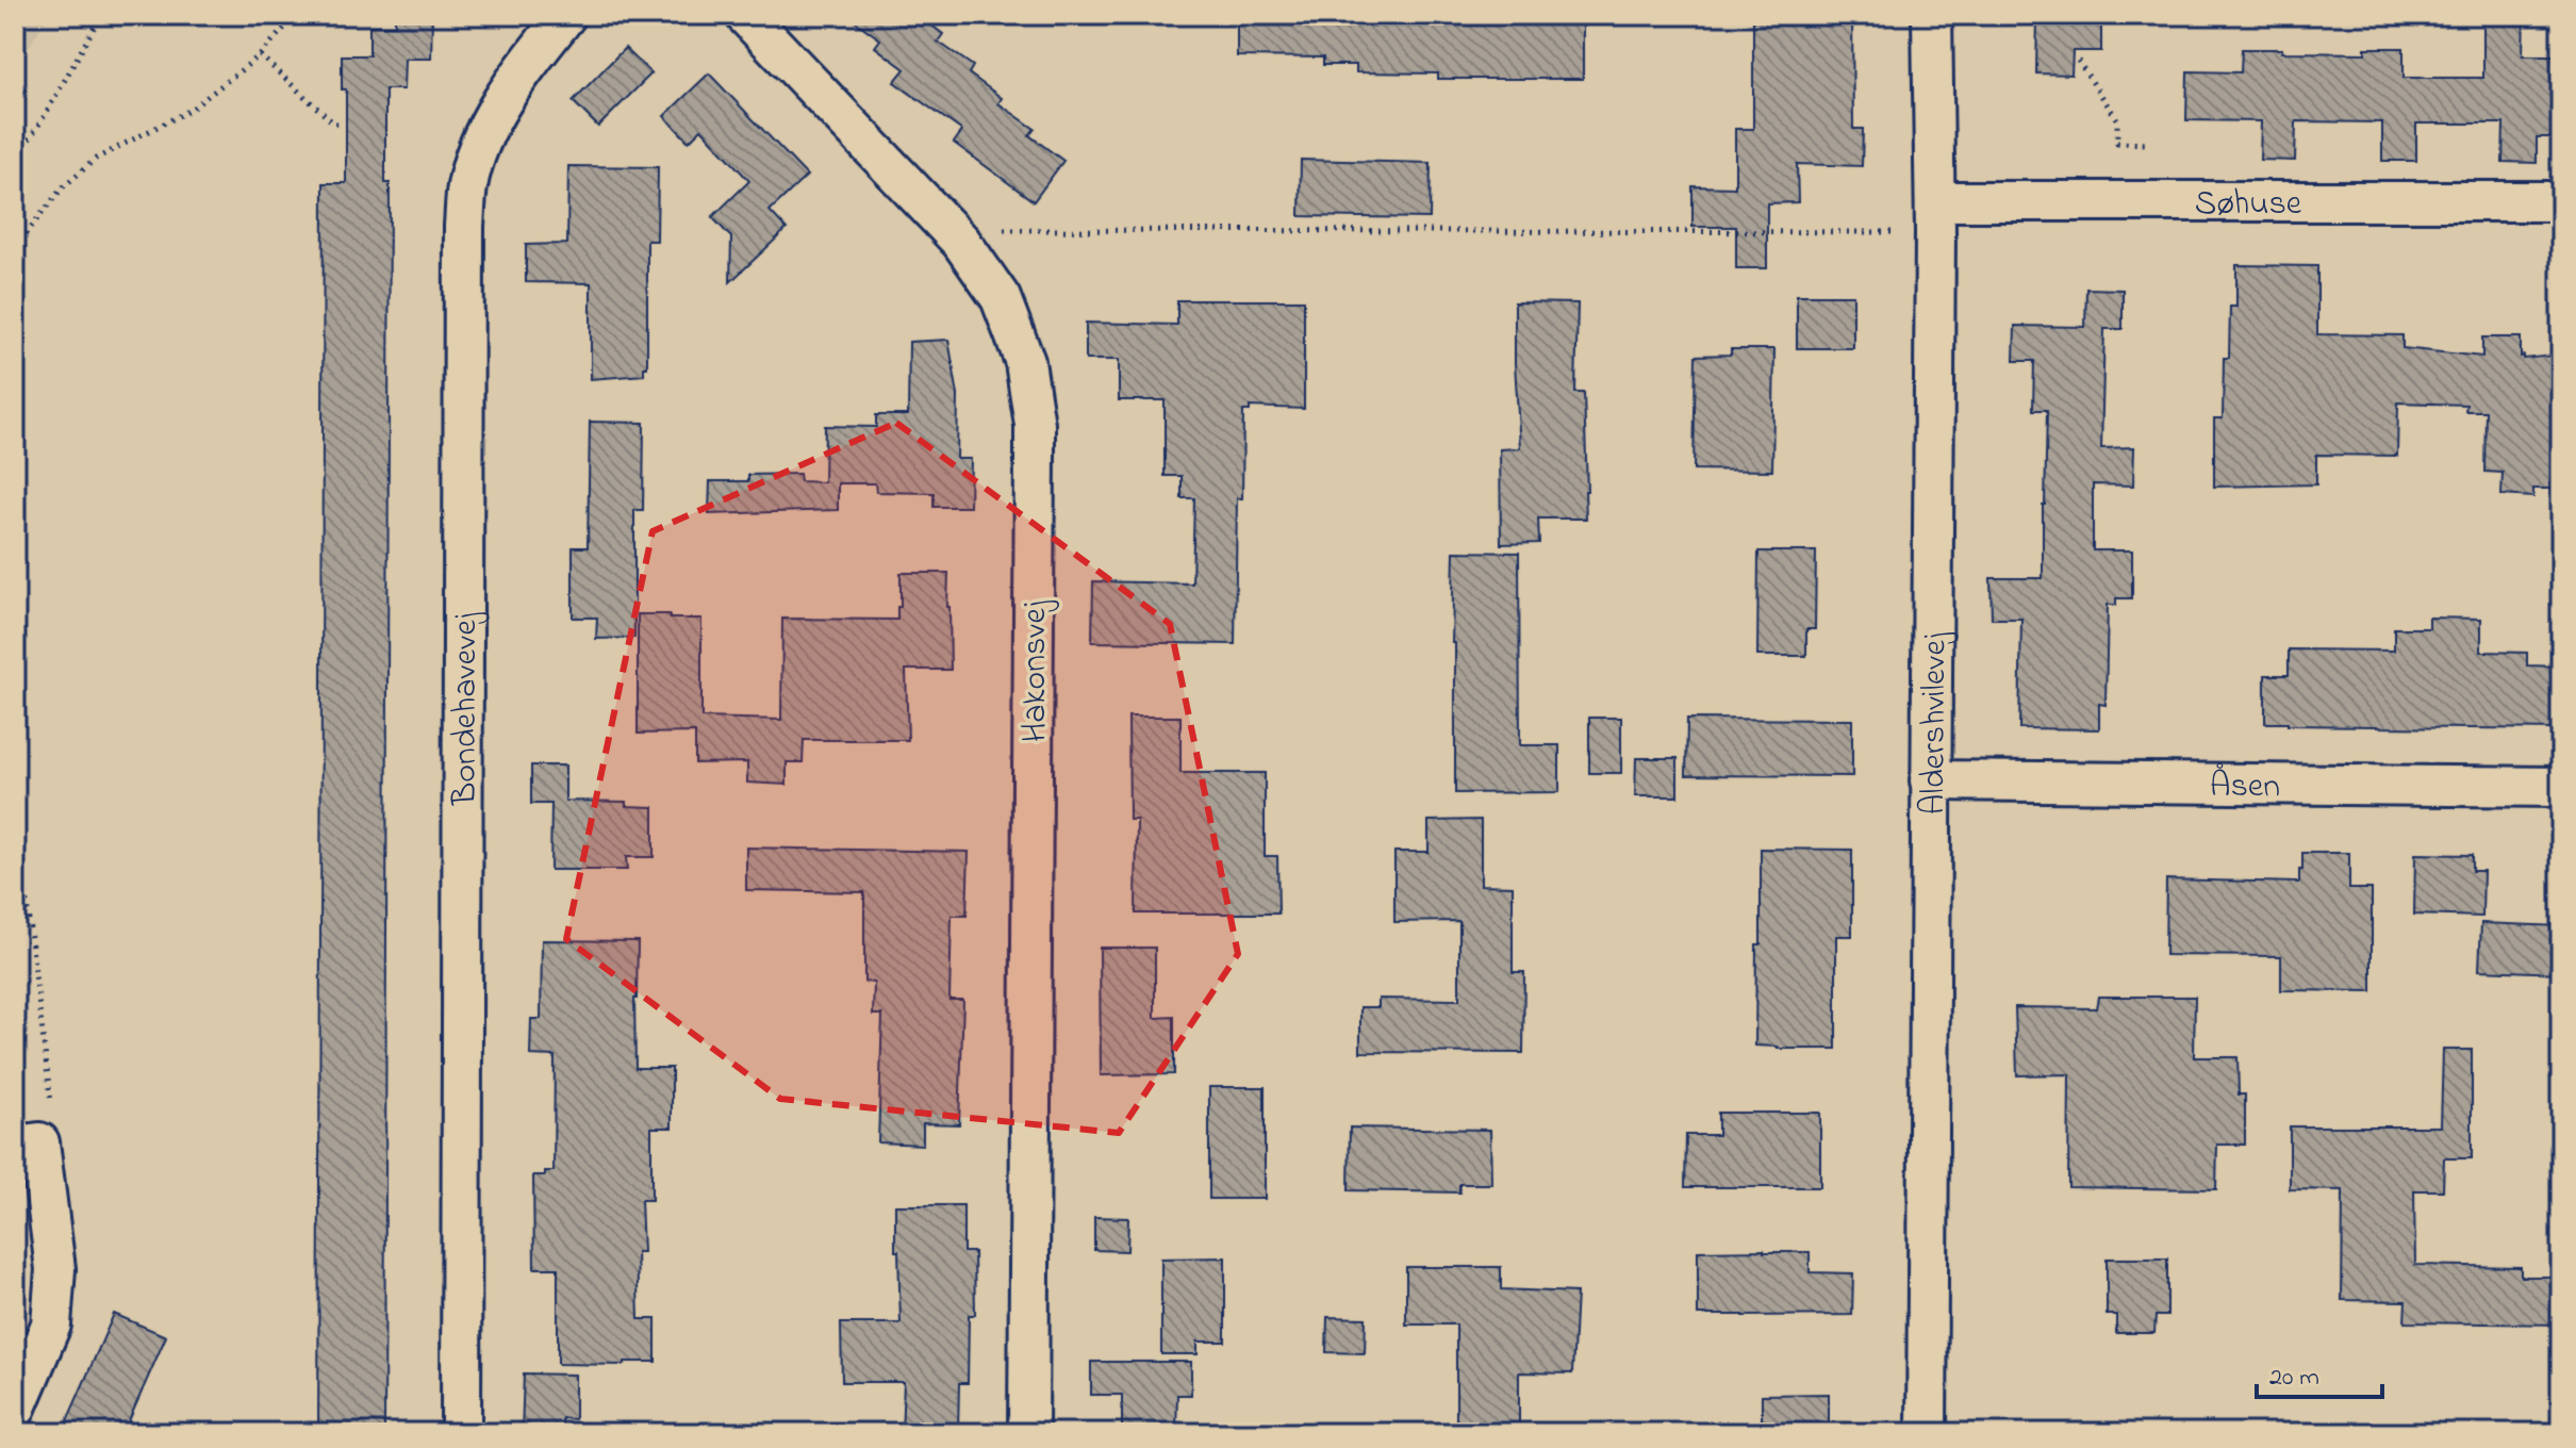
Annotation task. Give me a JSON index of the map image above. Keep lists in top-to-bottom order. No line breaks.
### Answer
{"streets":{"street":["Søhuse","Hakonsvej","Bondehavevej","Aldershvilevej","Åsen"]},"crossings":[["Søhuse","Aldershvilevej"],["Aldershvilevej","Åsen"]],"scale_bar":"20 m"}
